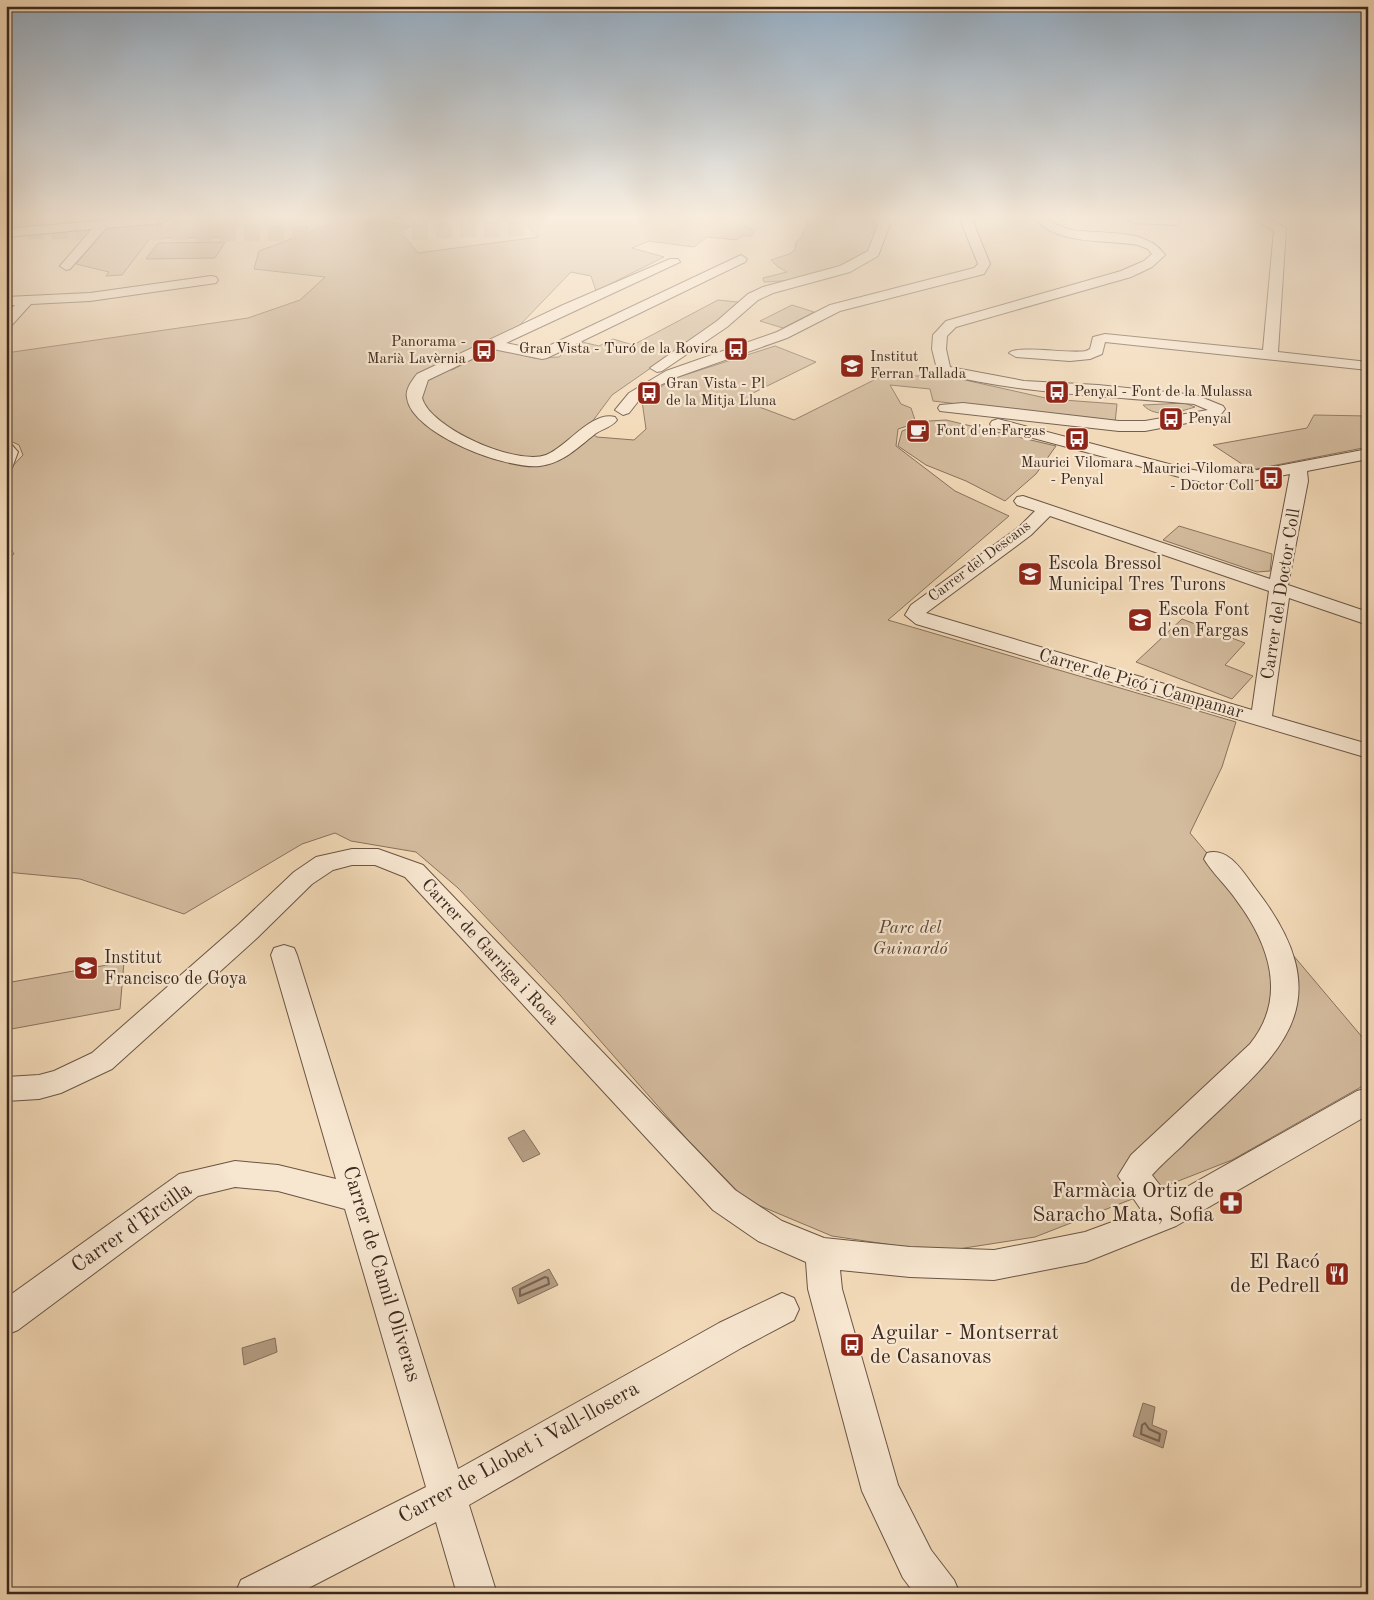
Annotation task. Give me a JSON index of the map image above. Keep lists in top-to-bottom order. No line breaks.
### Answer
{"streets":{"street":["Carrer del Descans","Carrer del Doctor Coll","Carrer de Picó i Campamar","Carrer de Garriga i Roca","Carrer d'Ercilla","Carrer de Camil Oliveras","Carrer de Llobet i Vall-llosera"]},"crossings":[["Carrer del Descans","Carrer de Picó i Campamar"],["Carrer del Doctor Coll","Carrer de Picó i Campamar"],["Carrer d'Ercilla","Carrer de Camil Oliveras"],["Carrer de Camil Oliveras","Carrer de Llobet i Vall-llosera"]],"parks":["Parc del Guinardó"],"places":{"bus stop":["Gran Vista - Turó de la Rovira","Panorama - Marià Lavèrnia","Penyal - Font de la Mulassa","Gran Vista - Pl de la Mitja Lluna","Penyal","Maurici Vilomara - Penyal","Maurici Vilomara - Doctor Coll","Aguilar - Montserrat de Casanovas"],"school or university":["Institut Ferran Tallada","Escola Bressol Municipal Tres Turons","Escola Font d'en Fargas","Institut Francisco de Goya"],"cafe":["Font d'en Fargas"],"pharmacy":["Farmàcia Ortiz de Saracho Mata, Sofia"],"restaurant":["El Racó de Pedrell"]}}
